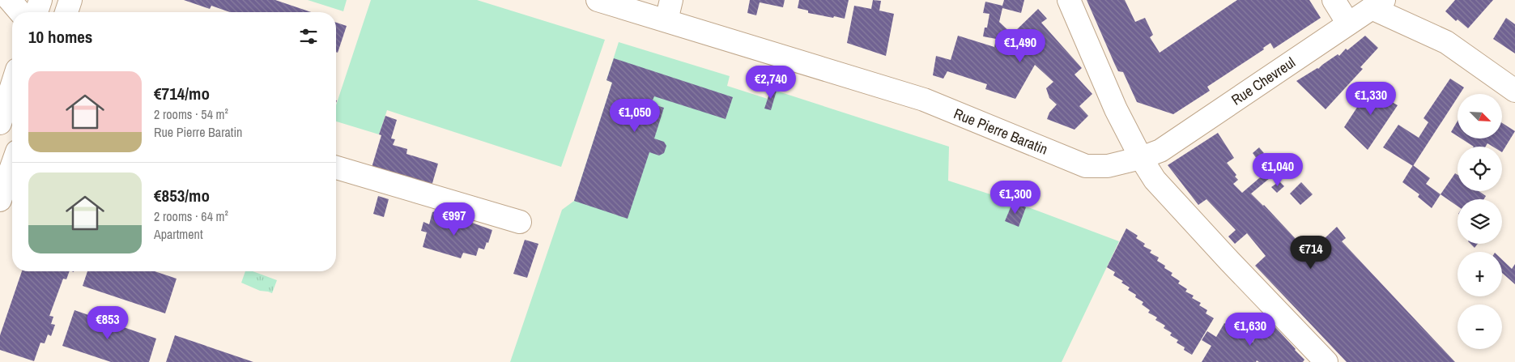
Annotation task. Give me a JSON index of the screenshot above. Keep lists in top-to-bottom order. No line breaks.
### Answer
{"streets":{"street":["Rue Chevreul","Rue Pierre Baratin"]},"crossings":[["Rue Chevreul","Rue Pierre Baratin"]],"north":"bottom right","page":{"heading":"10 homes","price":["€1,490","€2,740","€1,330","€1,050","€1,040","€1,300","€997","€714","€853","€1,630"],"list":[{"name":"€714/mo","note":"2 rooms · 54 m² · Rue Pierre Baratin"},{"name":"€853/mo","note":"2 rooms · 64 m² · Apartment"}],"map_buttons":["+","−"]}}
